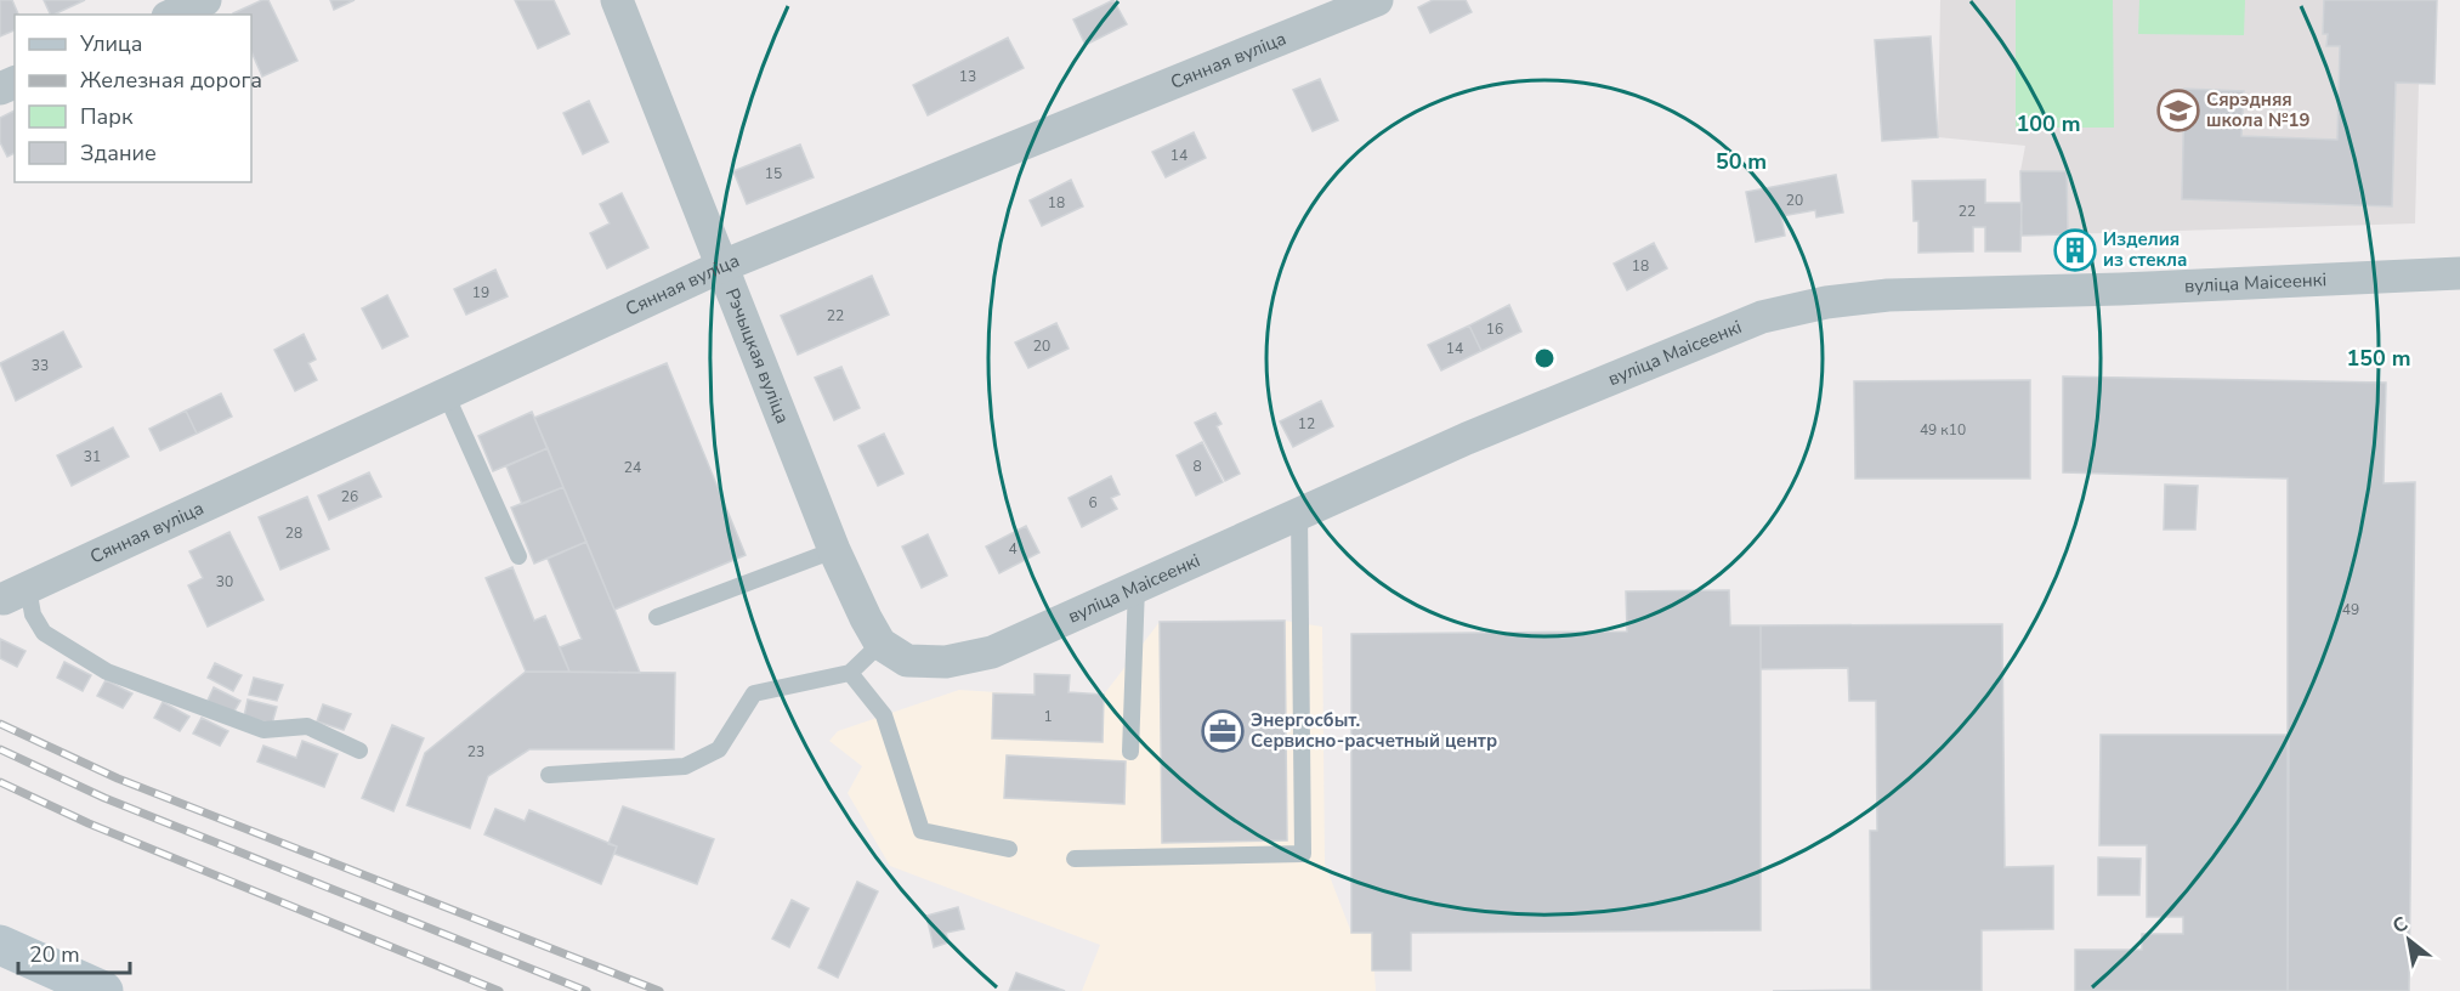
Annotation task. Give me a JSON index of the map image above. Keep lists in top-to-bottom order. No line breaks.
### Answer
{"streets":{"street":["Сянная вуліца","вуліца Маісеенкі","Рэчыцкая вуліца"]},"crossings":[["Сянная вуліца","Рэчыцкая вуліца"],["вуліца Маісеенкі","Рэчыцкая вуліца"]],"places":{"school or university":["Сярэдняя школа №19"],"building":["Изделия из стекла"],"office":["Энергосбыт. Сервисно-расчетный центр"]},"house_numbers":["13","14","15","20","18","22","18","19","22","16","20","14","33","12","49 к10","31","8","24","26","6","28","4","30","49","1","23"],"legend":["Улица","Железная дорога","Парк","Здание"],"scale_bar":"20 m","north":"top left","rings":["100 m","50 m","150 m"]}
